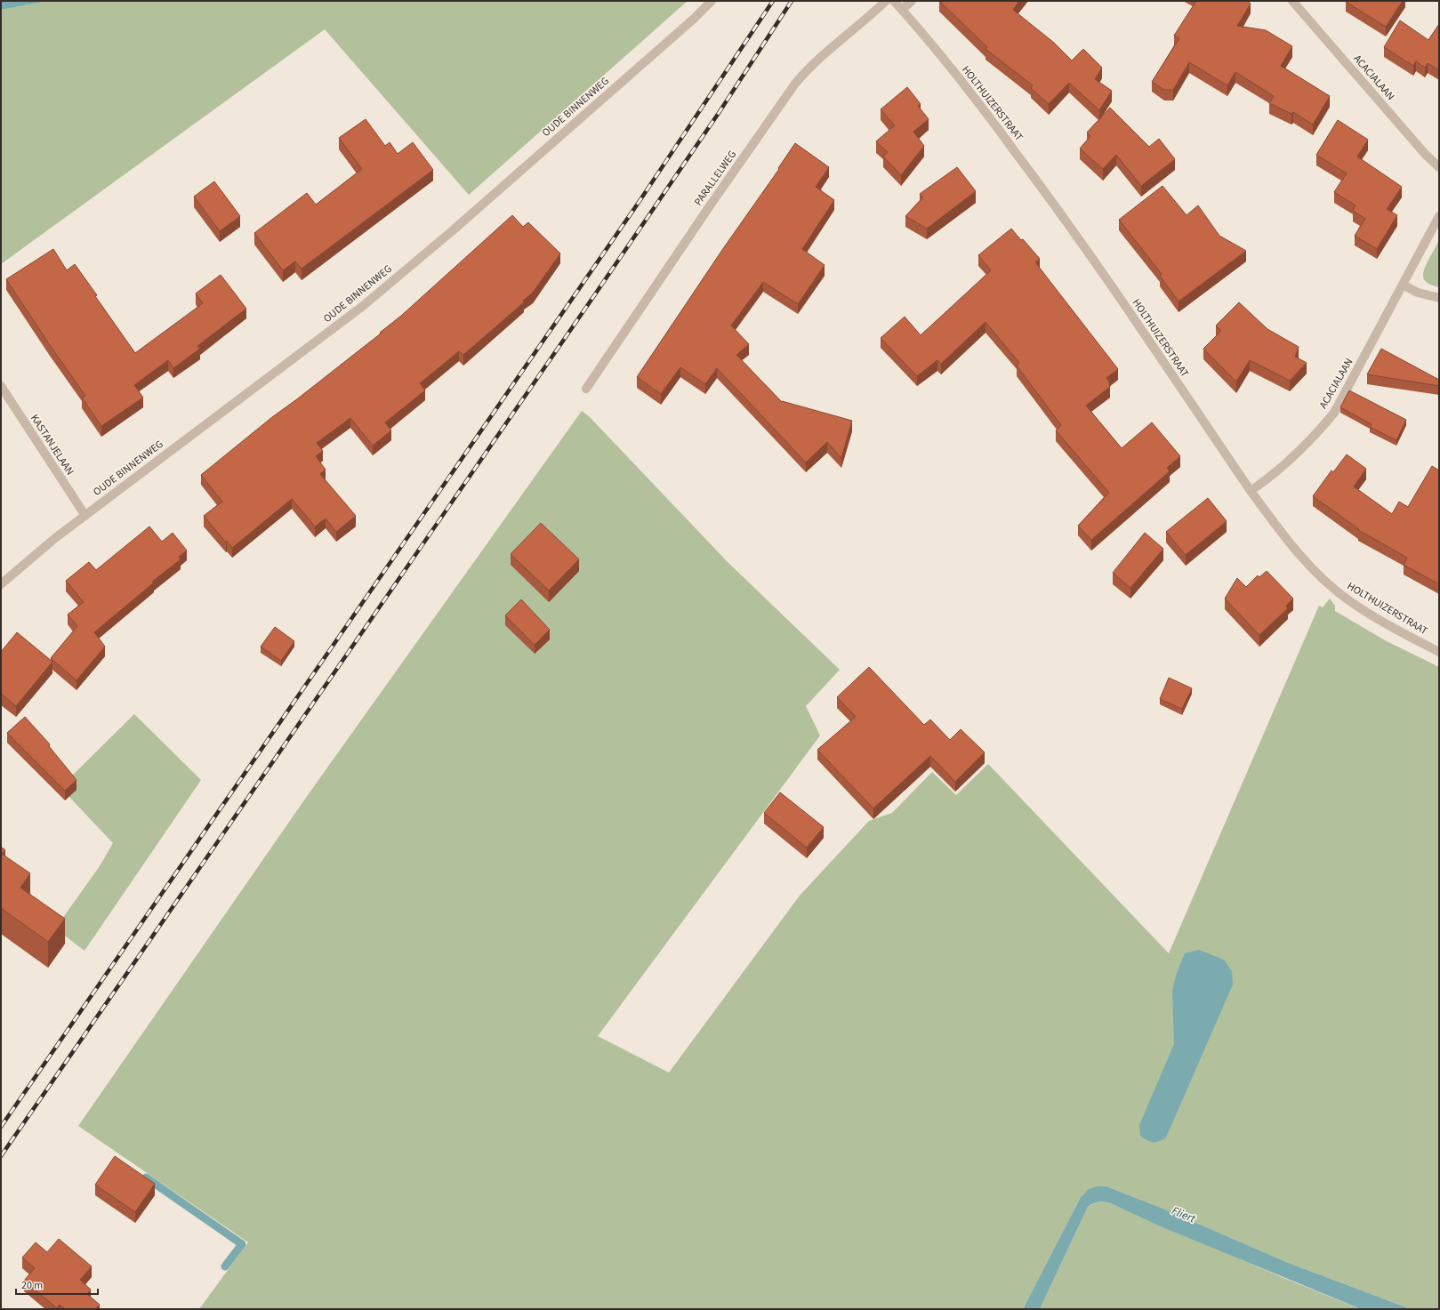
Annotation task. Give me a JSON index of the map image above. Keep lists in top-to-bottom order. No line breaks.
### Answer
{"streets":{"street":["ACACIALAAN","HOLTHUIZERSTRAAT","OUDE BINNENWEG","PARALLELWEG","KASTANJELAAN"]},"crossings":[["ACACIALAAN","HOLTHUIZERSTRAAT"],["OUDE BINNENWEG","KASTANJELAAN"]],"water":["Fliert"],"scale_bar":"20 m"}
